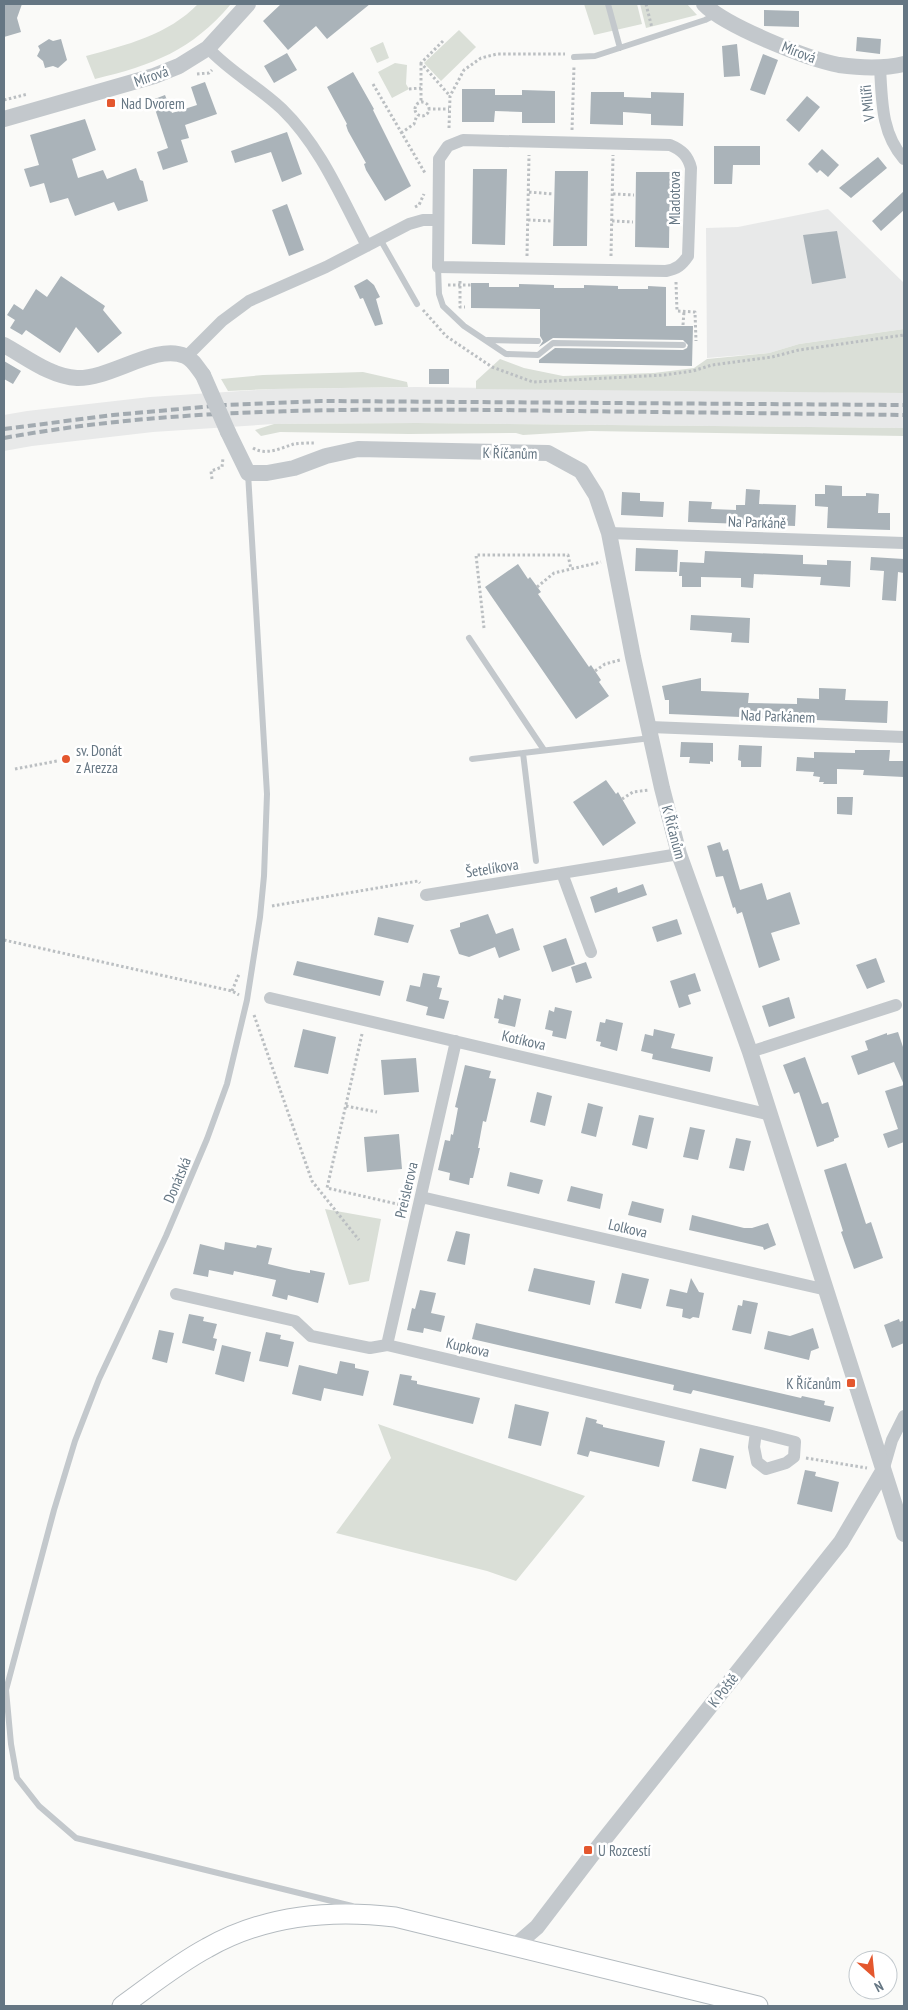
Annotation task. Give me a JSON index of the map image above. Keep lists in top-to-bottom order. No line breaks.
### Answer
{"streets":{"street":["Mírová","V Milíři","Mladotova","K Říčanům","Na Parkáně","Nad Parkánem","Šetelíkova","Kotíkova","Preislerova","Lolkova","Kupkova","K Poště"],"lane":["Donátská"]},"crossings":[["Mírová","V Milíři"],["K Říčanům","Na Parkáně"],["K Říčanům","Nad Parkánem"],["K Říčanům","Šetelíkova"],["K Říčanům","Kotíkova"],["K Říčanům","Donátská"],["K Říčanům","Lolkova"],["K Říčanům","K Poště"],["Kotíkova","Preislerova"],["Preislerova","Lolkova"],["Preislerova","Kupkova"]],"places":{"transit":["Nad Dvorem","K Říčanům","U Rozcestí"],"other":["sv. Donát z Arezza"]},"north":"bottom right"}
